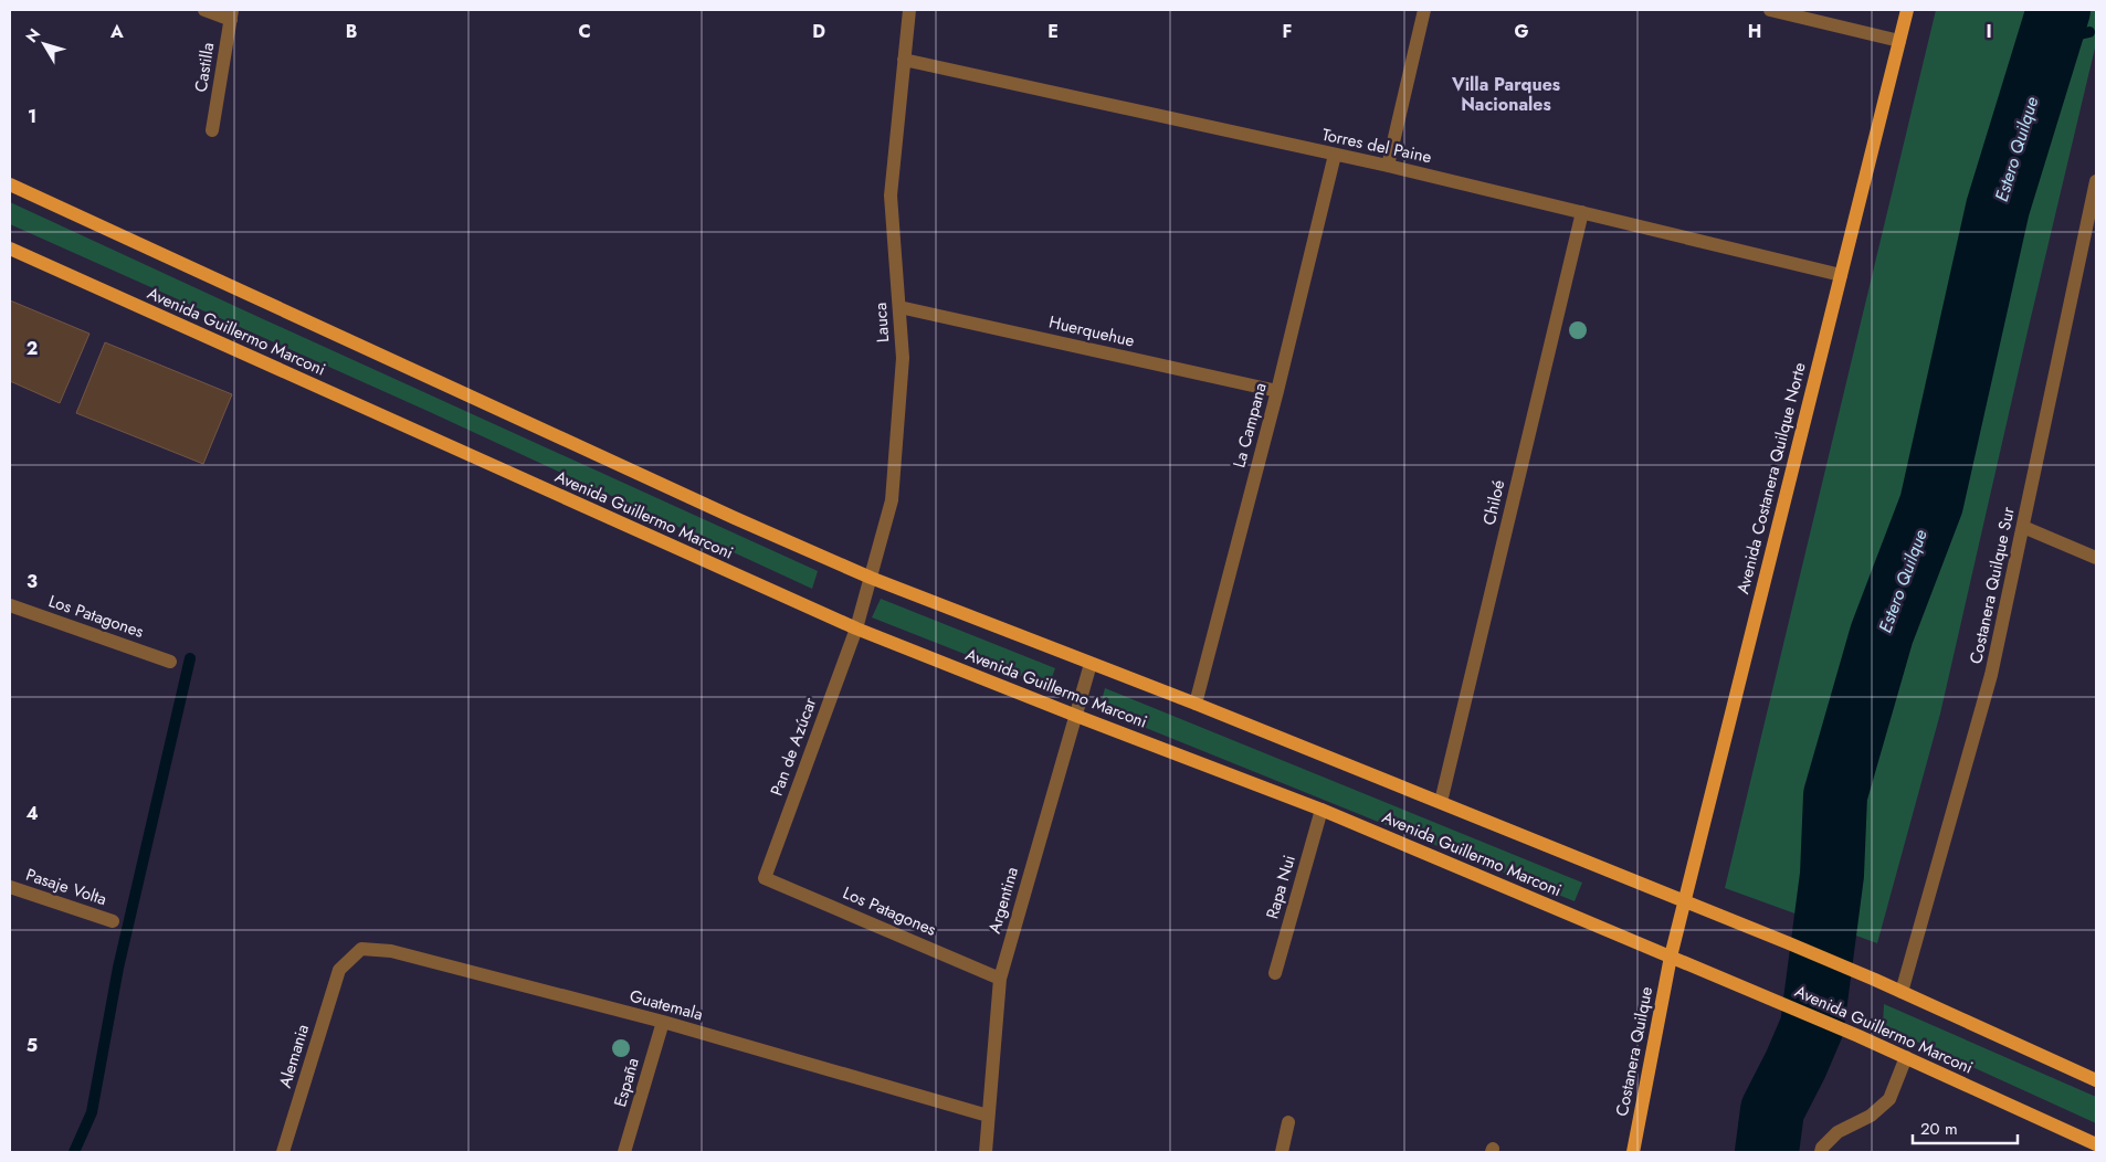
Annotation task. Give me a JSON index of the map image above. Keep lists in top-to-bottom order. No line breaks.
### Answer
{"streets":{"main road":["Avenida Guillermo Marconi","Avenida Costanera Quilque Norte","Costanera Quilque"],"street":["Castilla","Torres del Paine","Lauca","Huerquehue","La Campana","Chiloé","Costanera Quilque Sur","Los Patagones","Pan de Azúcar","Pasaje Volta","Rapa Nui","Argentina","Guatemala","Alemania","España"]},"crossings":[["Torres del Paine","Lauca"],["Torres del Paine","La Campana"],["Torres del Paine","Avenida Costanera Quilque Norte"],["Torres del Paine","Chiloé"],["Lauca","Avenida Guillermo Marconi"],["Lauca","Huerquehue"],["Lauca","Pan de Azúcar"],["Avenida Guillermo Marconi","La Campana"],["Avenida Guillermo Marconi","Avenida Costanera Quilque Norte"],["Avenida Guillermo Marconi","Chiloé"],["Avenida Guillermo Marconi","Costanera Quilque Sur"],["Avenida Guillermo Marconi","Pan de Azúcar"],["Avenida Guillermo Marconi","Rapa Nui"],["Avenida Guillermo Marconi","Argentina"],["Avenida Guillermo Marconi","Costanera Quilque"],["Huerquehue","La Campana"],["Avenida Costanera Quilque Norte","Costanera Quilque"],["Los Patagones","Pan de Azúcar"],["Los Patagones","Argentina"],["Argentina","Guatemala"],["Guatemala","Alemania"],["Guatemala","España"]],"districts":["Villa Parques Nacionales"],"water":["Estero Quilque"],"scale_bar":"20 m","north":"top left","grid":{"columns":["A","B","C","D","E","F","G","H","I"],"rows":["1","2","3","4","5"]}}
